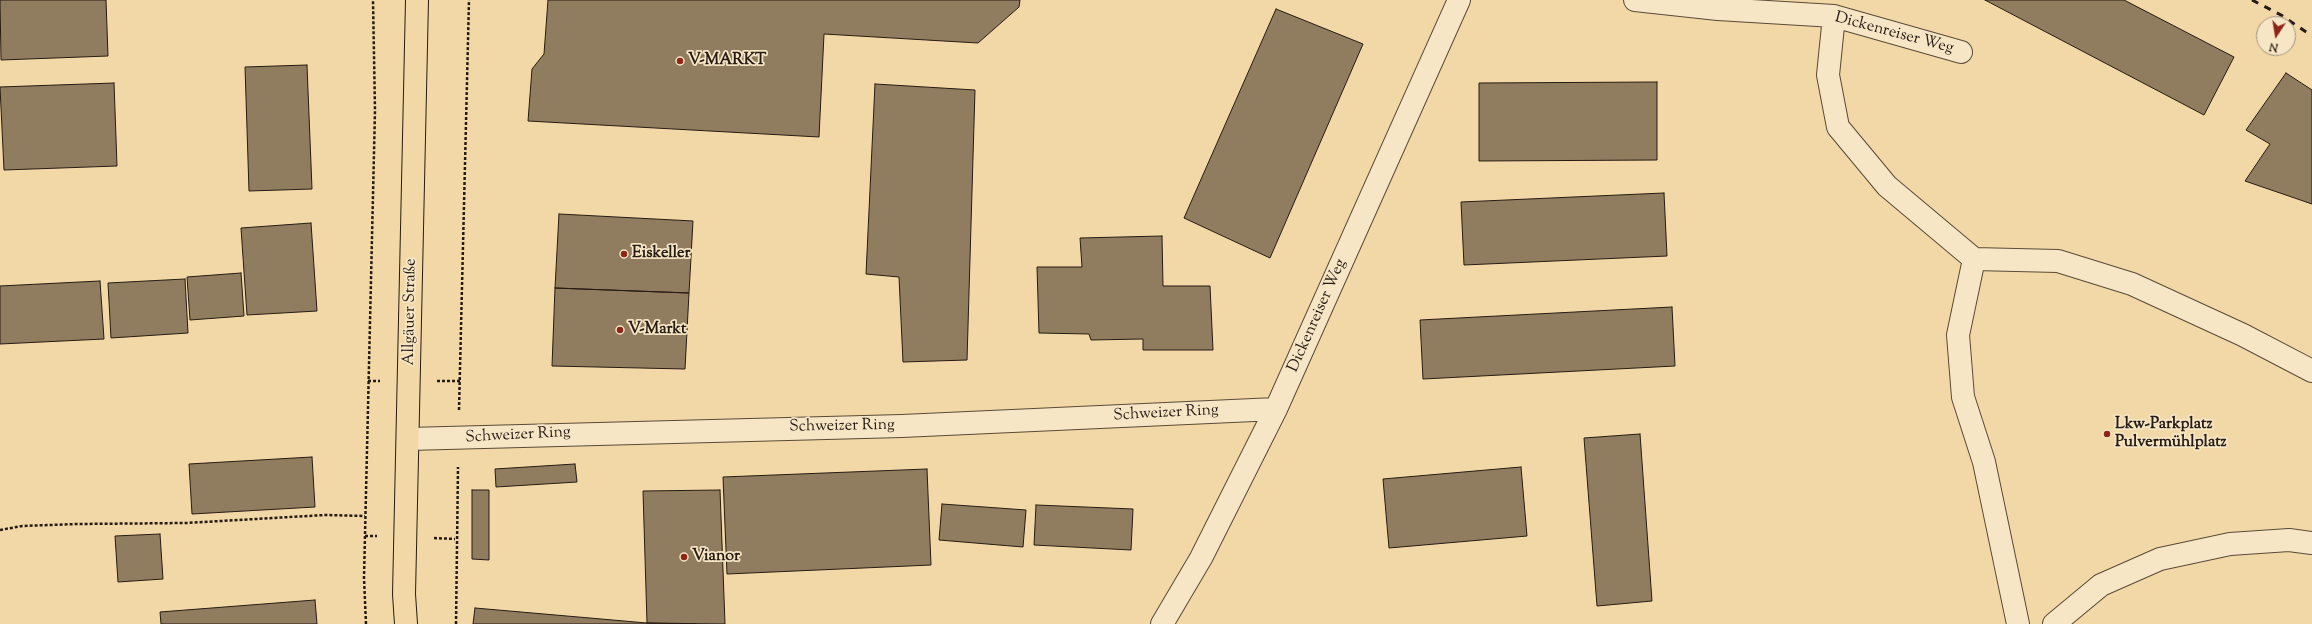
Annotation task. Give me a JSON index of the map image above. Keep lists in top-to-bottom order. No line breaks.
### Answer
{"streets":{"main road":["Allgäuer Straße"],"street":["Dickenreiser Weg","Schweizer Ring"]},"crossings":[["Dickenreiser Weg","Schweizer Ring"],["Allgäuer Straße","Schweizer Ring"]],"places":["V-MARKT","Eiskeller","V-Markt","Lkw-Parkplatz Pulvermühlplatz","Vianor"],"north":"bottom"}
